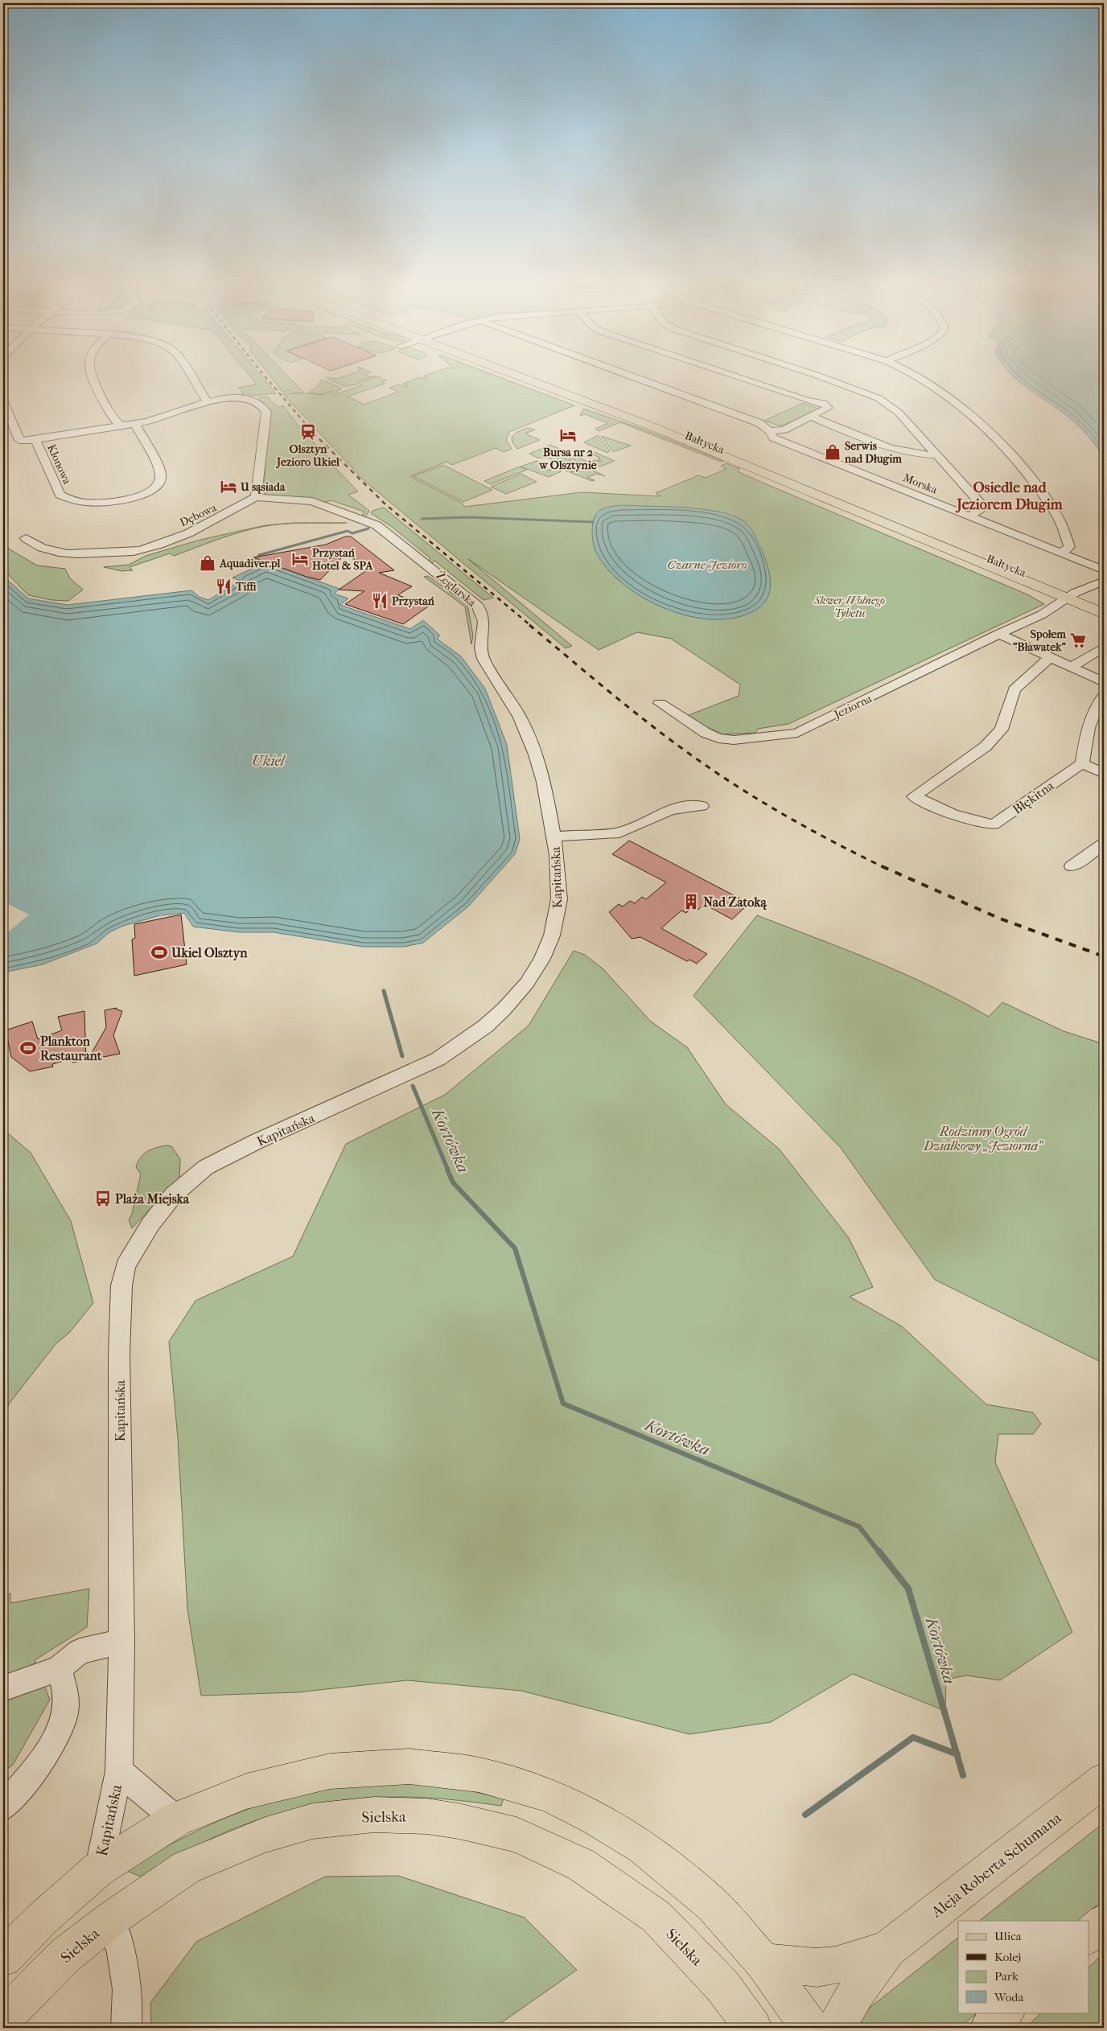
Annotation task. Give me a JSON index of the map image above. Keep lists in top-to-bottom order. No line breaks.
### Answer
{"streets":{"main road":["Bałtycka","Sielska","Aleja Roberta Schumana"],"street":["Klonowa","Morska","Dębowa","Żeglarska","Jeziorna","Błękitna","Kapitańska"]},"crossings":[["Bałtycka","Jeziorna"],["Dębowa","Żeglarska"],["Żeglarska","Kapitańska"]],"districts":["Osiedle nad Jeziorem Długim"],"water":["Czarne Jezioro","Ukiel","Kortówka"],"parks":["Skwer Wolnego Tybetu","Rodzinny Ogród Działkowy „Jeziorna”"],"places":{"station":["Olsztyn Jezioro Ukiel"],"hotel":["Bursa nr 2 w Olsztynie","U sąsiada","Przystań Hotel & SPA"],"shop":["Serwis nad Długim","Aquadiver.pl"],"restaurant":["Tiffi","Przystań"],"supermarket":["Społem \"Bławatek\""],"building":["Nad Zatoką"],"sports":["Ukiel Olsztyn","Plankton Restaurant"],"bus stop":["Plaża Miejska"]},"legend":["Ulica","Kolej","Park","Woda"]}
